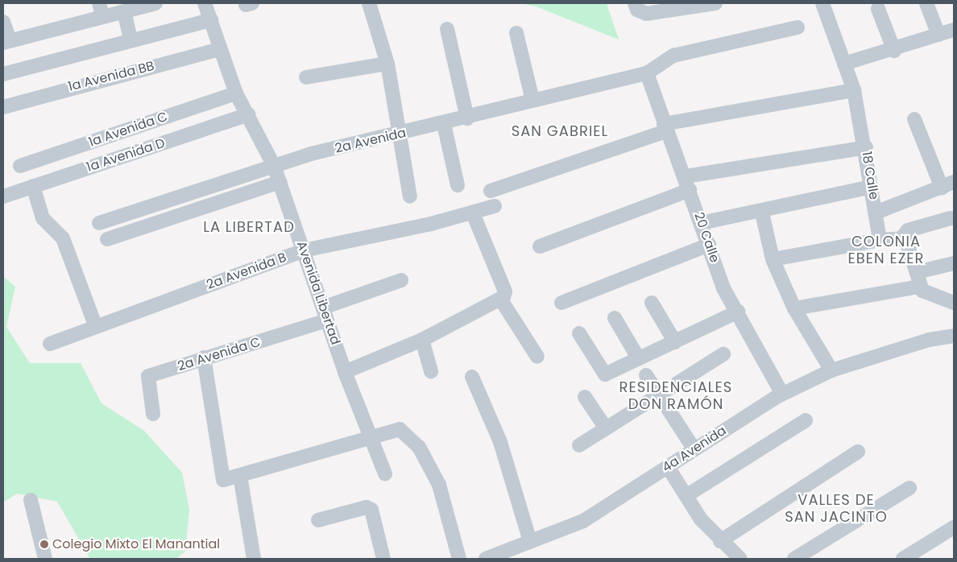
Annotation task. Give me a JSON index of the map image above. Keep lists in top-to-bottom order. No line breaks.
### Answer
{"streets":{"street":["1a Avenida BB","1a Avenida C","2a Avenida","1a Avenida D","18 Calle","20 Calle","2a Avenida B","Avenida Libertad","2a Avenida C","4a Avenida"]},"crossings":[["1a Avenida BB","Avenida Libertad"],["1a Avenida C","Avenida Libertad"],["2a Avenida","20 Calle"],["2a Avenida","Avenida Libertad"],["1a Avenida D","Avenida Libertad"],["20 Calle","4a Avenida"],["2a Avenida B","Avenida Libertad"],["Avenida Libertad","2a Avenida C"]],"districts":["SAN GABRIEL","LA LIBERTAD","COLONIA EBEN EZER","RESIDENCIALES DON RAMÓN","VALLES DE SAN JACINTO"],"places":["Colegio Mixto El Manantial"]}
